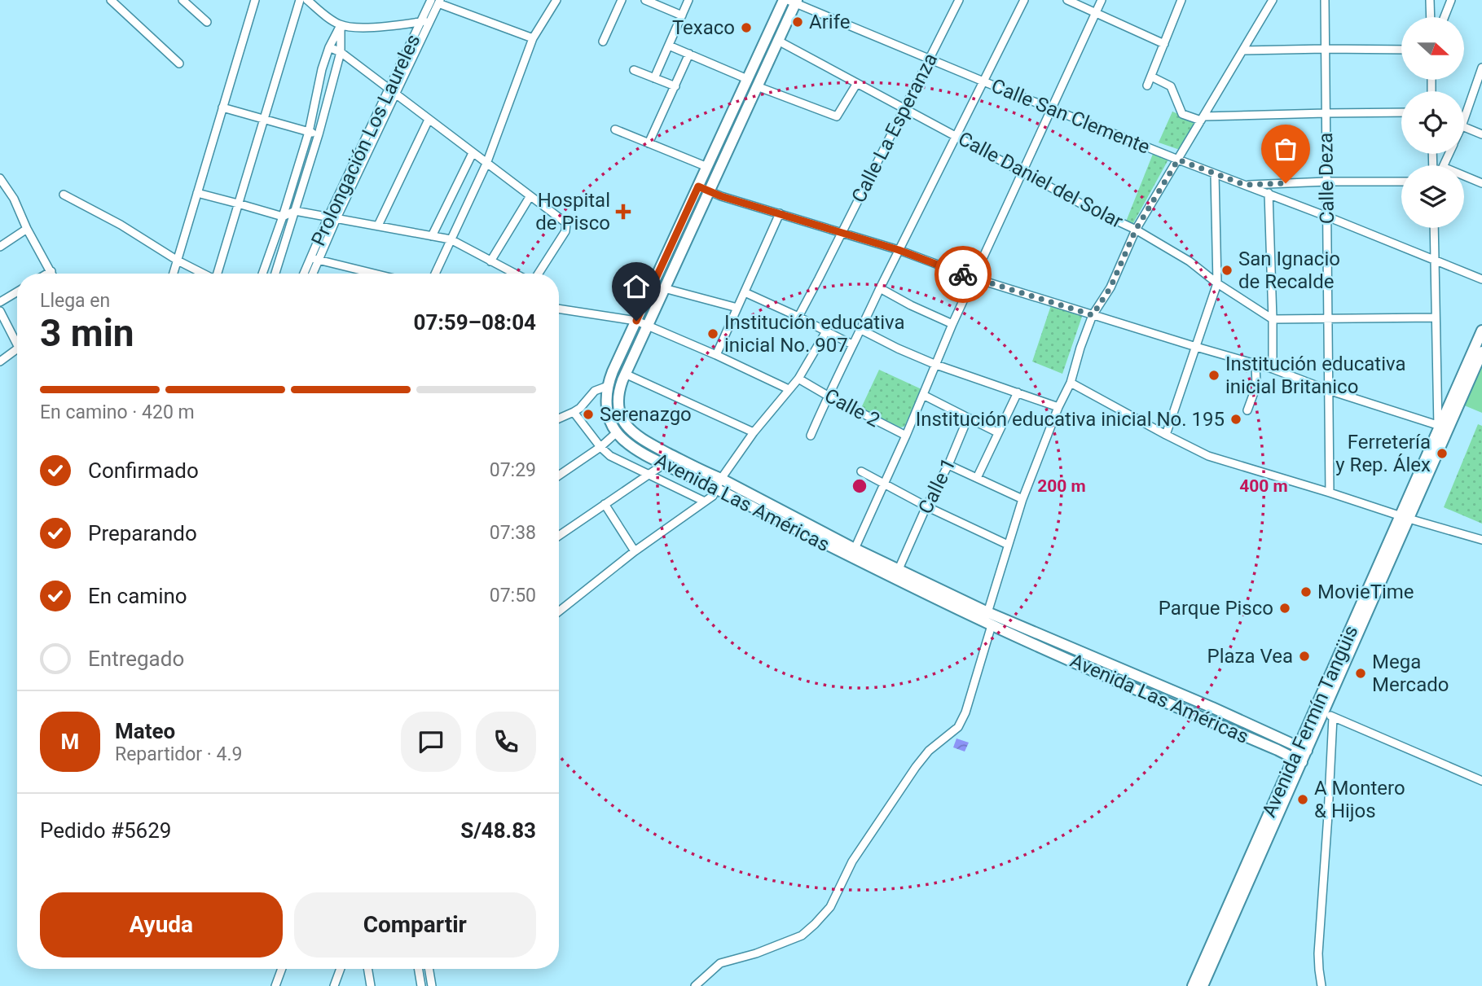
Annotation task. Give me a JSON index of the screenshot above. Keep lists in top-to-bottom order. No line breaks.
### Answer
{"streets":{"main road":["Avenida Las Américas","Avenida Fermín Tangüis"],"street":["Calle San Clemente","Calle La Esperanza","Prolongación Los Laureles","Calle Deza","Calle Daniel del Solar","Calle 2","Calle 1"]},"crossings":[["Calle San Clemente","Calle La Esperanza"],["Calle San Clemente","Calle Deza"],["Calle San Clemente","Avenida Las Américas"],["Calle La Esperanza","Calle Daniel del Solar"],["Calle Daniel del Solar","Avenida Las Américas"],["Calle 1","Avenida Las Américas"],["Avenida Las Américas","Avenida Fermín Tangüis"]],"places":{"other":["Arife","Texaco","San Ignacio de Recalde","Institución educativa inicial No. 907","Institución educativa inicial Britanico","Serenazgo","Institución educativa inicial No. 195","Ferretería y Rep. Álex","MovieTime","Parque Pisco","Plaza Vea","Mega Mercado","A Montero & Hijos"],"health":["Hospital de Pisco"]},"north":"right","page":{"heading":["3 min","Llega en","07:59–08:04"],"panel":["Mateo","Repartidor · 4.9","Pedido #5629","S/48.83"],"bar":"En camino · 420 m","list":[["Confirmado","07:29"],["Preparando","07:38"],["En camino","07:50"],"Entregado"],"round":"M","buttons":["Ayuda","Compartir"]},"rings":["200 m","400 m"]}
